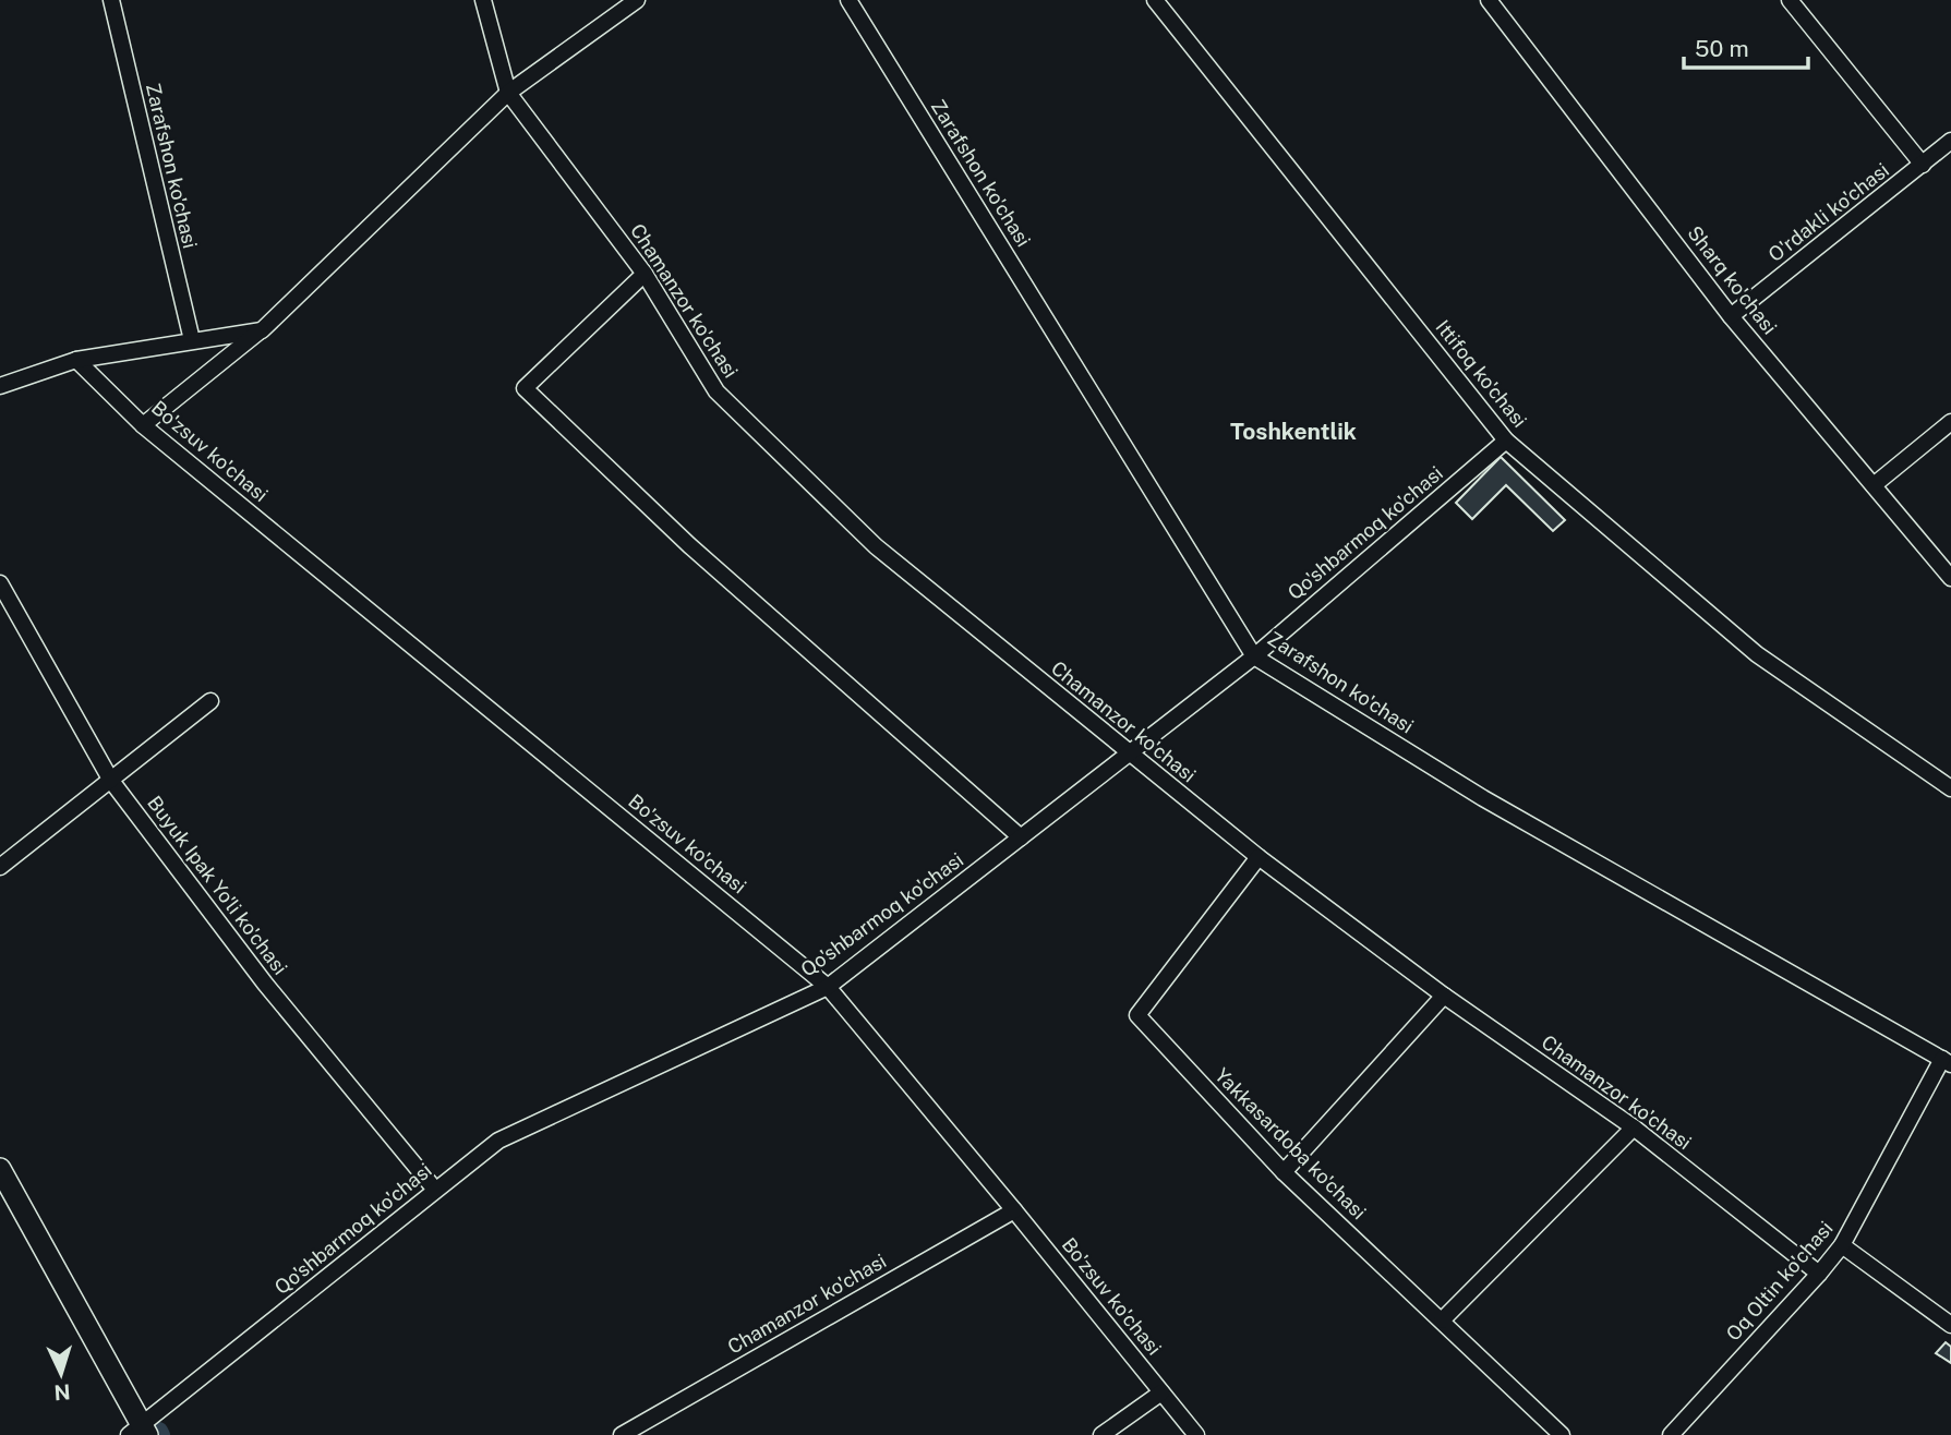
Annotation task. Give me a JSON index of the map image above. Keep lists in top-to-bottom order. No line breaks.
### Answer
{"streets":{"street":["Zarafshon ko'chasi","O'rdakli ko'chasi","Sharq ko'chasi","Chamanzor ko'chasi","Ittifoq ko'chasi","Bo'zsuv ko'chasi","Qo'shbarmoq ko'chasi","Buyuk Ipak Yo'li ko'chasi","Yakkasardoba ko'chasi","Oq Oltin ko'chasi"]},"crossings":[["Zarafshon ko'chasi","Qo'shbarmoq ko'chasi"],["Zarafshon ko'chasi","Oq Oltin ko'chasi"],["O'rdakli ko'chasi","Sharq ko'chasi"],["Chamanzor ko'chasi","Bo'zsuv ko'chasi"],["Chamanzor ko'chasi","Qo'shbarmoq ko'chasi"],["Chamanzor ko'chasi","Yakkasardoba ko'chasi"],["Chamanzor ko'chasi","Oq Oltin ko'chasi"],["Ittifoq ko'chasi","Qo'shbarmoq ko'chasi"],["Bo'zsuv ko'chasi","Qo'shbarmoq ko'chasi"],["Qo'shbarmoq ko'chasi","Buyuk Ipak Yo'li ko'chasi"]],"districts":["Toshkentlik"],"scale_bar":"50 m","north":"bottom"}
